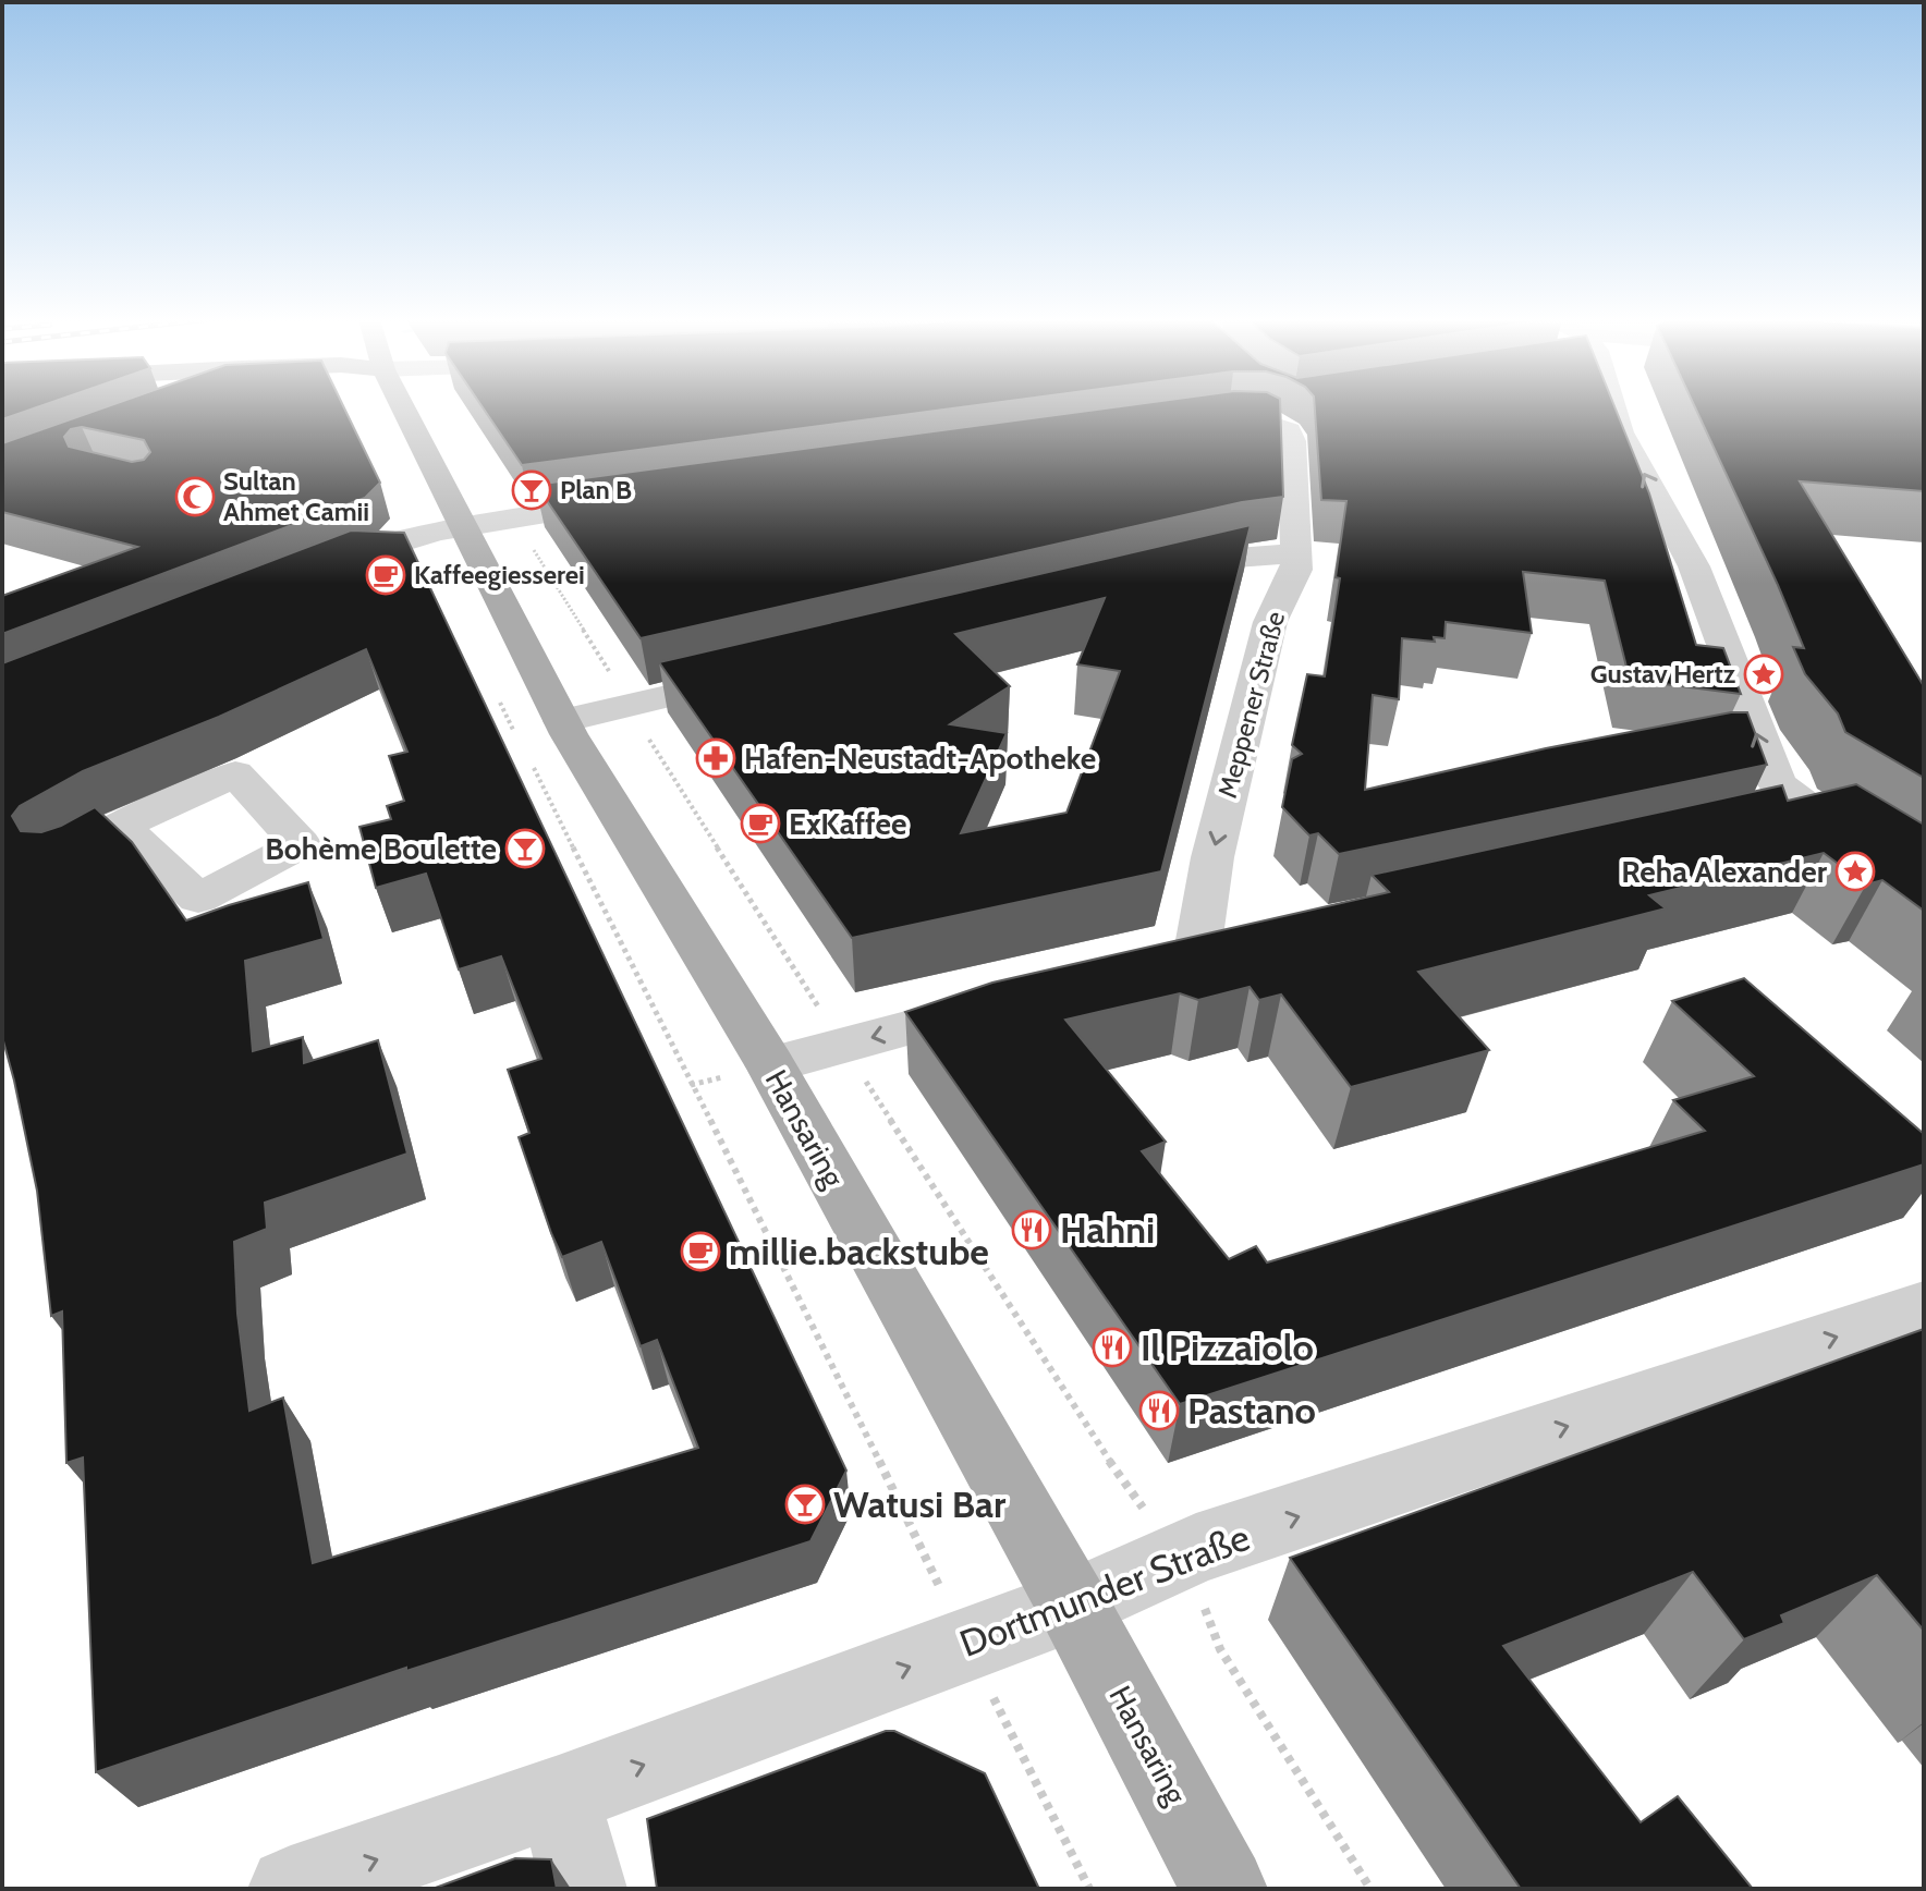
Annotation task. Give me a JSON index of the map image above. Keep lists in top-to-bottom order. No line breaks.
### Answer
{"streets":{"main road":["Hansaring"],"street":["Meppener Straße","Dortmunder Straße"]},"crossings":[["Hansaring","Dortmunder Straße"]],"one_way":["Meppener Straße","Dortmunder Straße"],"places":{"bar":["Plan B","Bohème Boulette","Watusi Bar"],"mosque":["Sultan Ahmet Camii"],"cafe":["Kaffeegiesserei","ExKaffee","millie.backstube"],"place":["Gustav Hertz","Reha Alexander"],"pharmacy":["Hafen-Neustadt-Apotheke"],"restaurant":["Hahni","Il Pizzaiolo","Pastano"]}}
